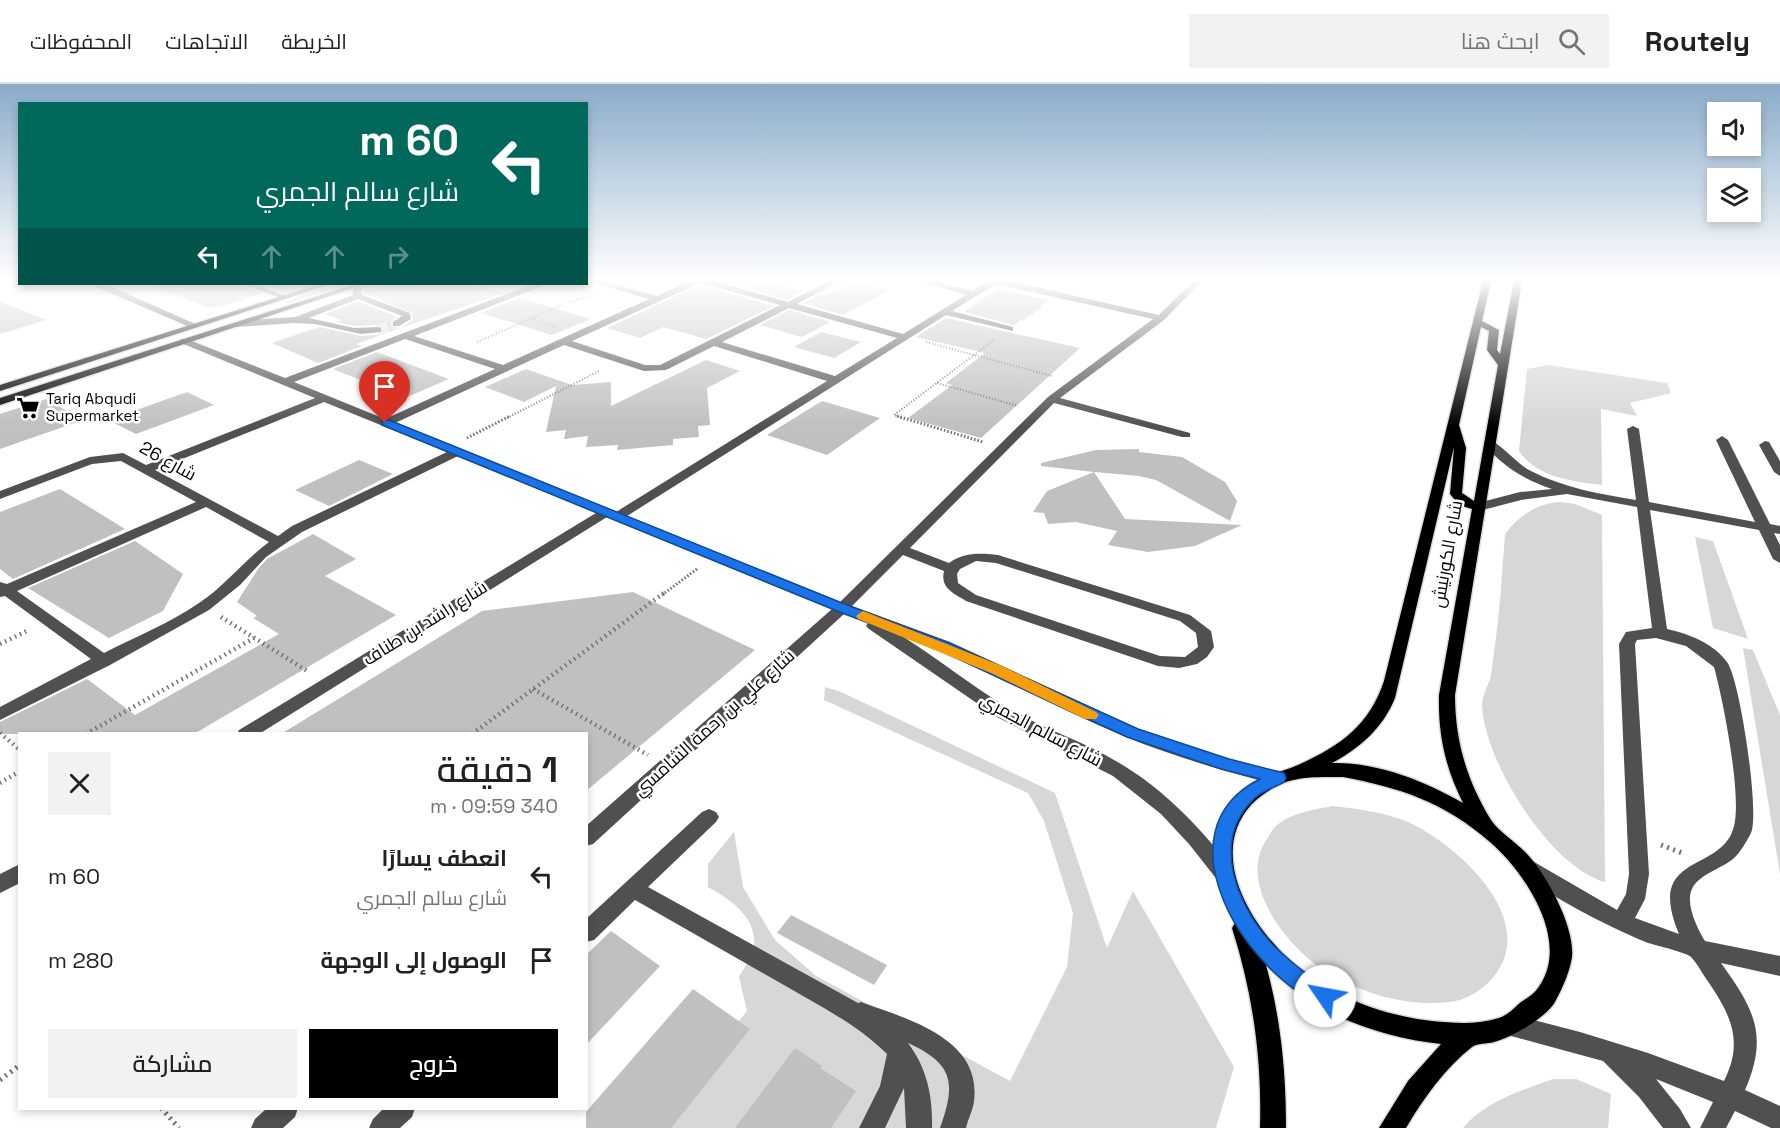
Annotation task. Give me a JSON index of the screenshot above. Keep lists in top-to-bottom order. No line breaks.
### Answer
{"streets":{"main road":["شارع الكورنيش"],"street":["شارع 26","شارع راشد بن طناف","شارع علي بن رحمة الشامسي","شارع سالم الجمري"]},"crossings":[["شارع راشد بن طناف","شارع سالم الجمري"],["شارع علي بن رحمة الشامسي","شارع سالم الجمري"]],"places":{"supermarket":["Tariq Abqudi Supermarket"]},"page":{"header":"Routely","search":"ابحث هنا","nav":["الخريطة","الاتجاهات","المحفوظات"],"turn":["60 m","شارع سالم الجمري"],"heading":["1 دقيقة","340 m · 09:59"],"list":[{"name":"انعطف يسارًا","note":"شارع سالم الجمري","value":"60 m"},{"name":"الوصول إلى الوجهة","value":"280 m"}],"buttons":["خروج","مشاركة"]}}
